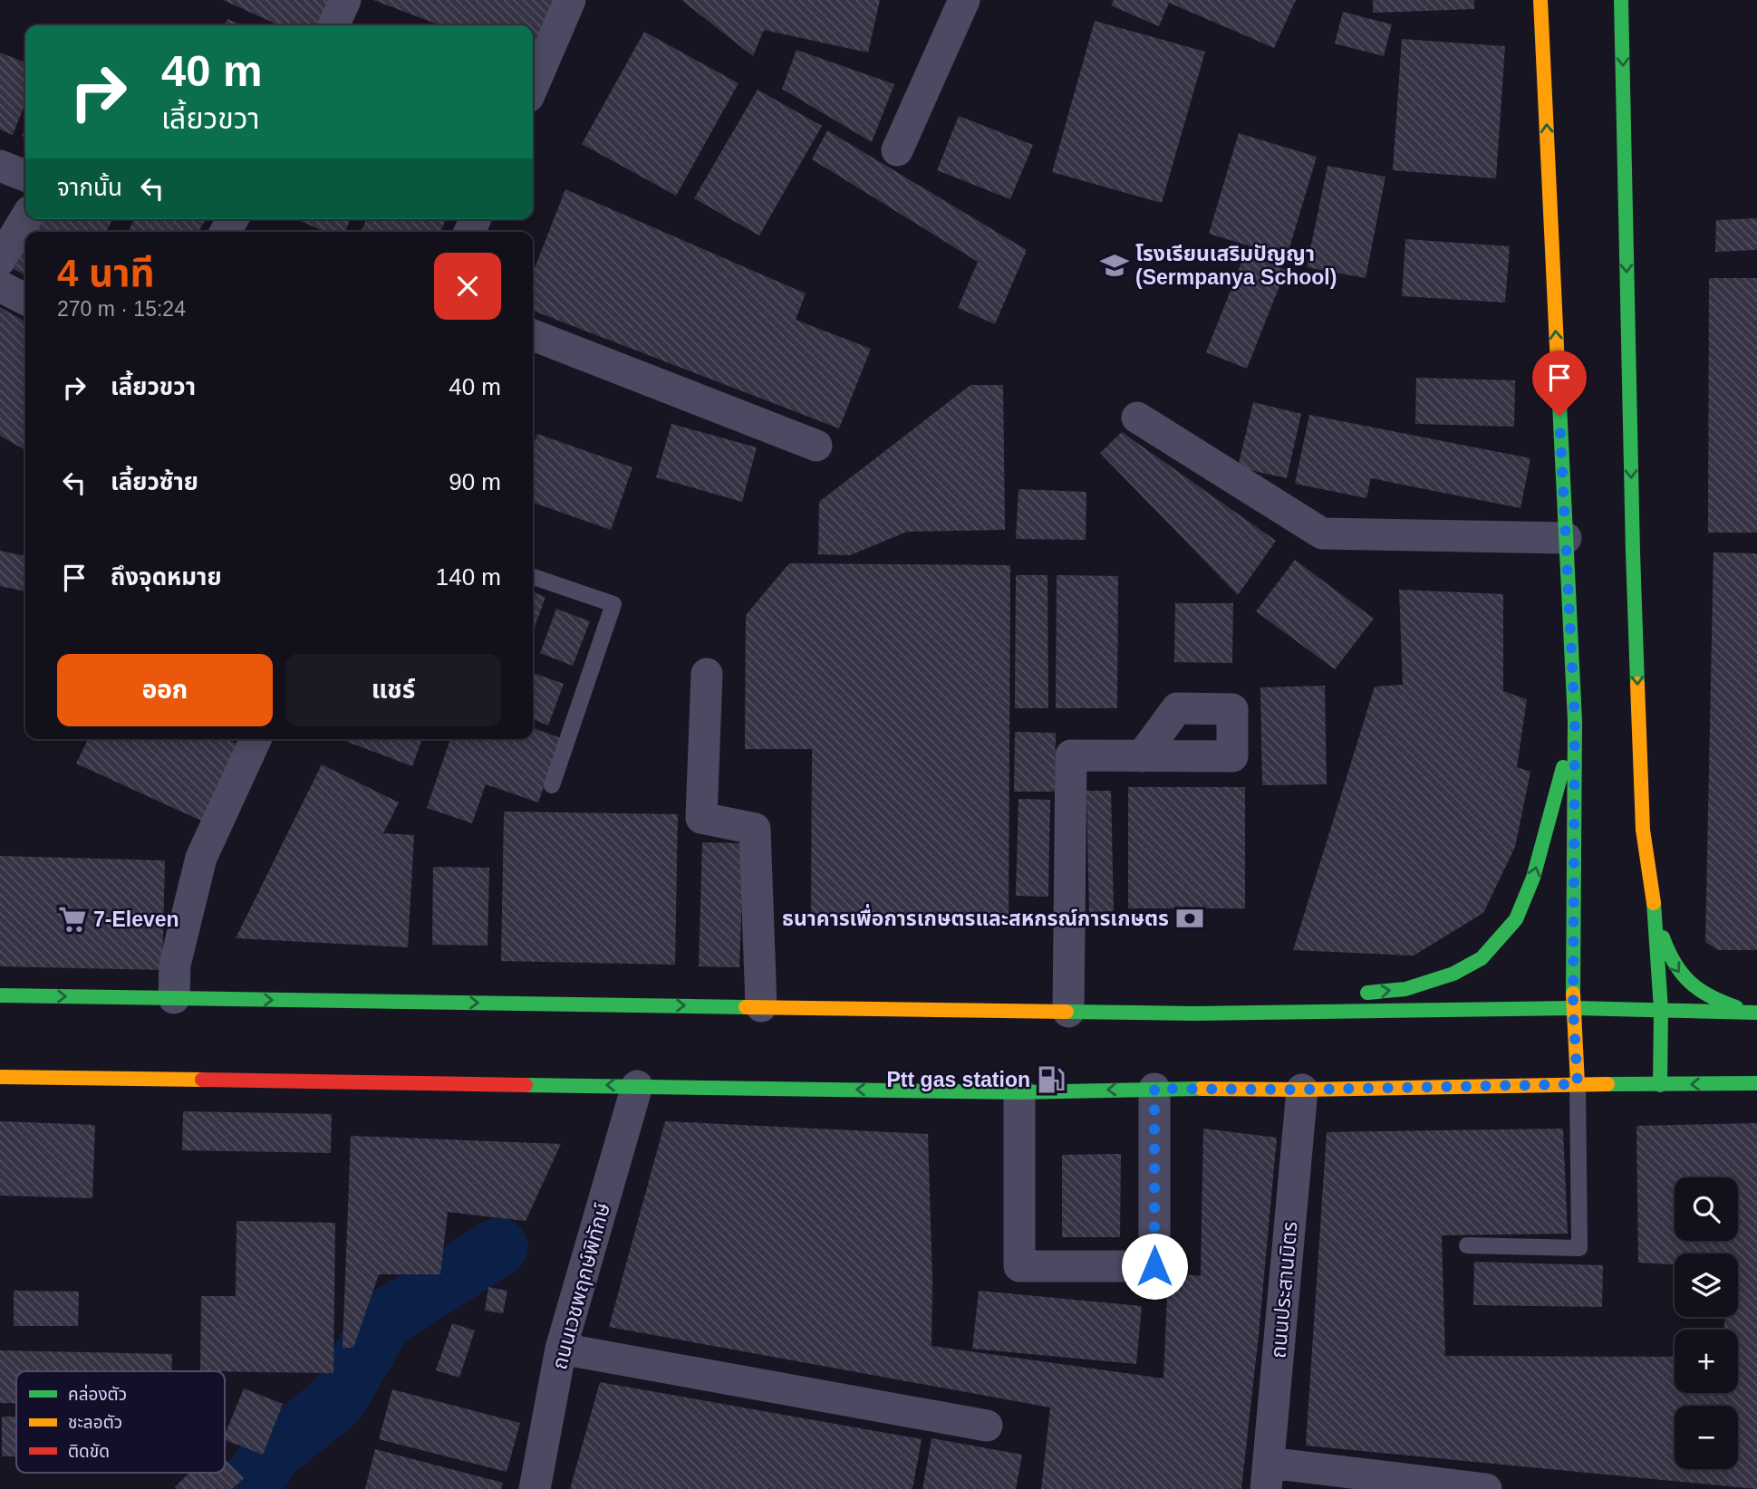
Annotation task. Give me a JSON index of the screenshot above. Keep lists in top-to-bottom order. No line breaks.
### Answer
{"streets":{"street":["ถนนเวชพฤกษ์พิทักษ์","ถนนประสานมิตร"]},"places":{"school or university":["โรงเรียนเสริมปัญญา (Sermpanya School)"],"bank":["ธนาคารเพื่อการเกษตรและสหกรณ์การเกษตร"],"supermarket":["7-Eleven"],"fuel station":["Ptt gas station"]},"legend":["คล่องตัว","ชะลอตัว","ติดขัด"],"page":{"turn":["40 m","เลี้ยวขวา"],"then":"จากนั้น","heading":["4 นาที","270 m · 15:24"],"list":[{"name":"เลี้ยวขวา","value":"40 m"},{"name":"เลี้ยวซ้าย","value":"90 m"},{"name":"ถึงจุดหมาย","value":"140 m"}],"buttons":["ออก","แชร์"],"map_buttons":["+","−"]}}
